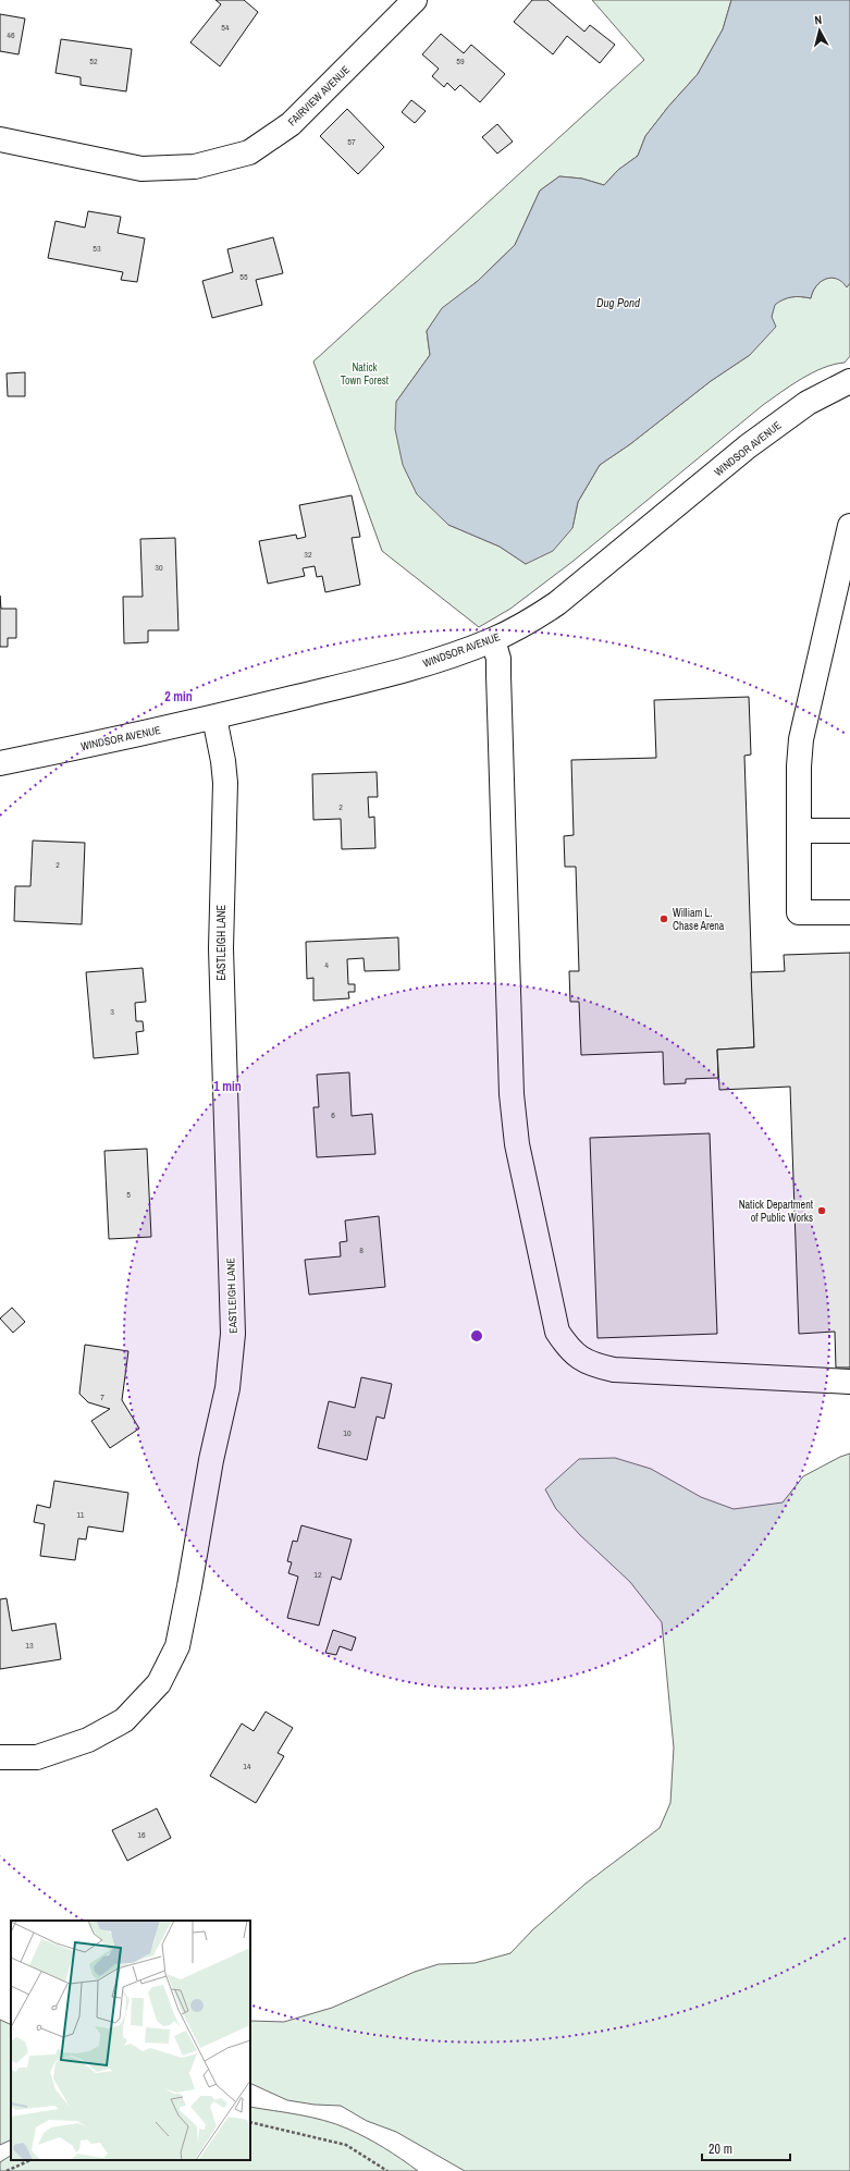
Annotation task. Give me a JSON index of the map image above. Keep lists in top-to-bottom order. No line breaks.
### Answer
{"streets":{"street":["FAIRVIEW AVENUE","WINDSOR AVENUE","EASTLEIGH LANE"]},"crossings":[["WINDSOR AVENUE","EASTLEIGH LANE"]],"water":["Dug Pond"],"parks":["Natick Town Forest"],"places":["William L. Chase Arena","Natick Department of Public Works"],"house_numbers":["54","46","52","59","57","53","55","32","30","2","2","4","3","6","5","8","7","10","11","12","13","14","16"],"scale_bar":"20 m","north":"top","rings":["2 min","1 min"]}
